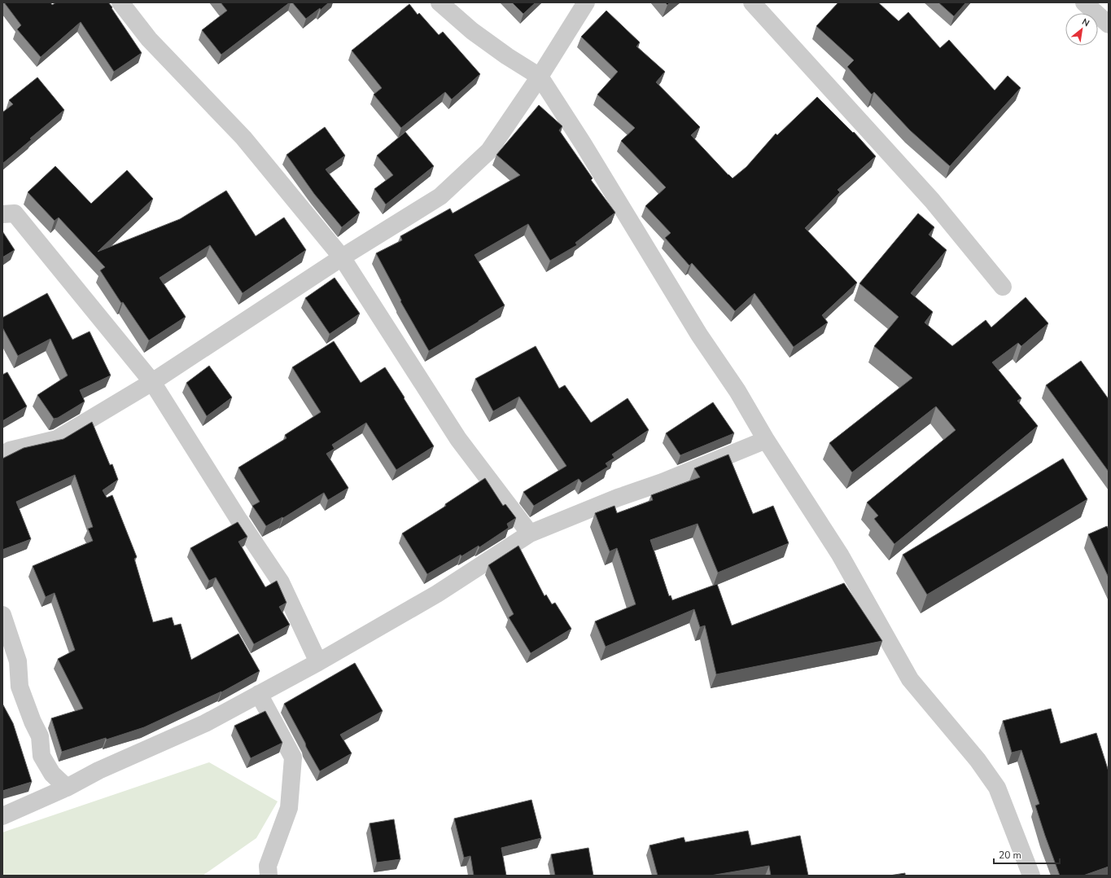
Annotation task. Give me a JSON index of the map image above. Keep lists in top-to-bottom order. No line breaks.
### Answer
{"scale_bar":"20 m","north":"top right"}
